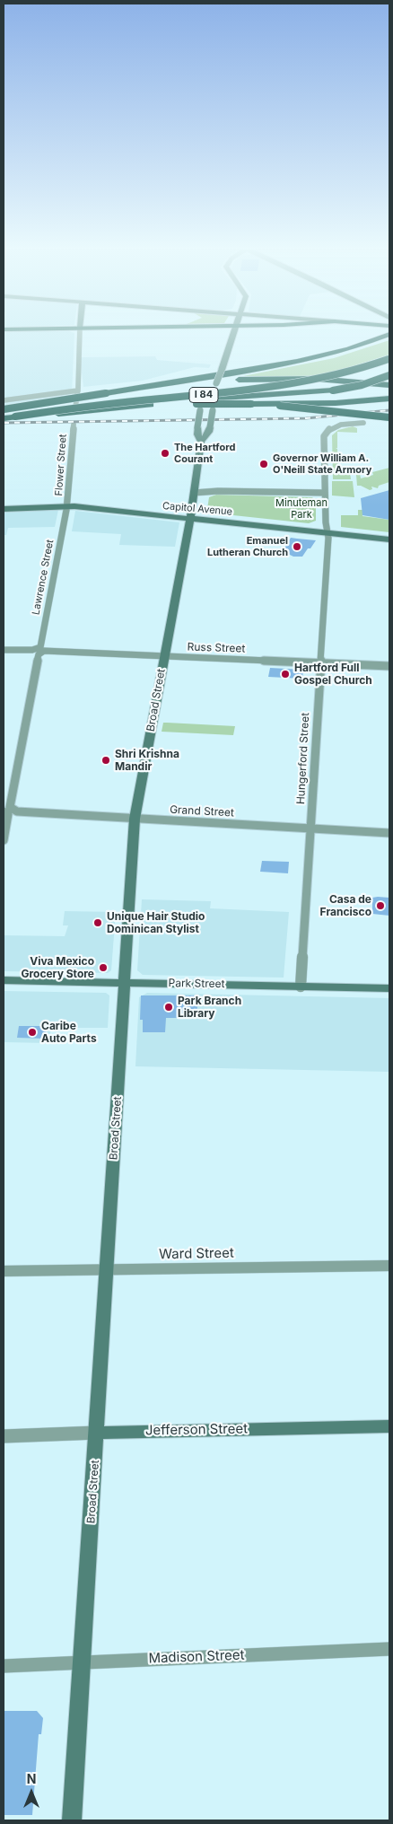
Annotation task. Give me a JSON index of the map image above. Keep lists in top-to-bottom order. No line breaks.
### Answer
{"streets":{"highway":["I 84"],"main road":["Capitol Avenue","Broad Street","Park Street","Jefferson Street"],"street":["Flower Street","Lawrence Street","Russ Street","Hungerford Street","Grand Street","Ward Street","Madison Street"]},"crossings":[["Flower Street","Capitol Avenue"],["Flower Street","Lawrence Street"],["Capitol Avenue","Lawrence Street"],["Capitol Avenue","Broad Street"],["Capitol Avenue","Hungerford Street"],["Lawrence Street","Russ Street"],["Lawrence Street","Grand Street"],["Russ Street","Broad Street"],["Russ Street","Hungerford Street"],["Broad Street","Grand Street"],["Broad Street","Park Street"],["Broad Street","Ward Street"],["Broad Street","Jefferson Street"],["Broad Street","Madison Street"],["Hungerford Street","Grand Street"],["Hungerford Street","Park Street"]],"parks":["Minuteman Park"],"places":["The Hartford Courant","Governor William A. O'Neill State Armory","Emanuel Lutheran Church","Hartford Full Gospel Church","Shri Krishna Mandir","Casa de Francisco","Unique Hair Studio Dominican Stylist","Viva Mexico Grocery Store","Park Branch Library","Caribe Auto Parts"],"north":"top"}
